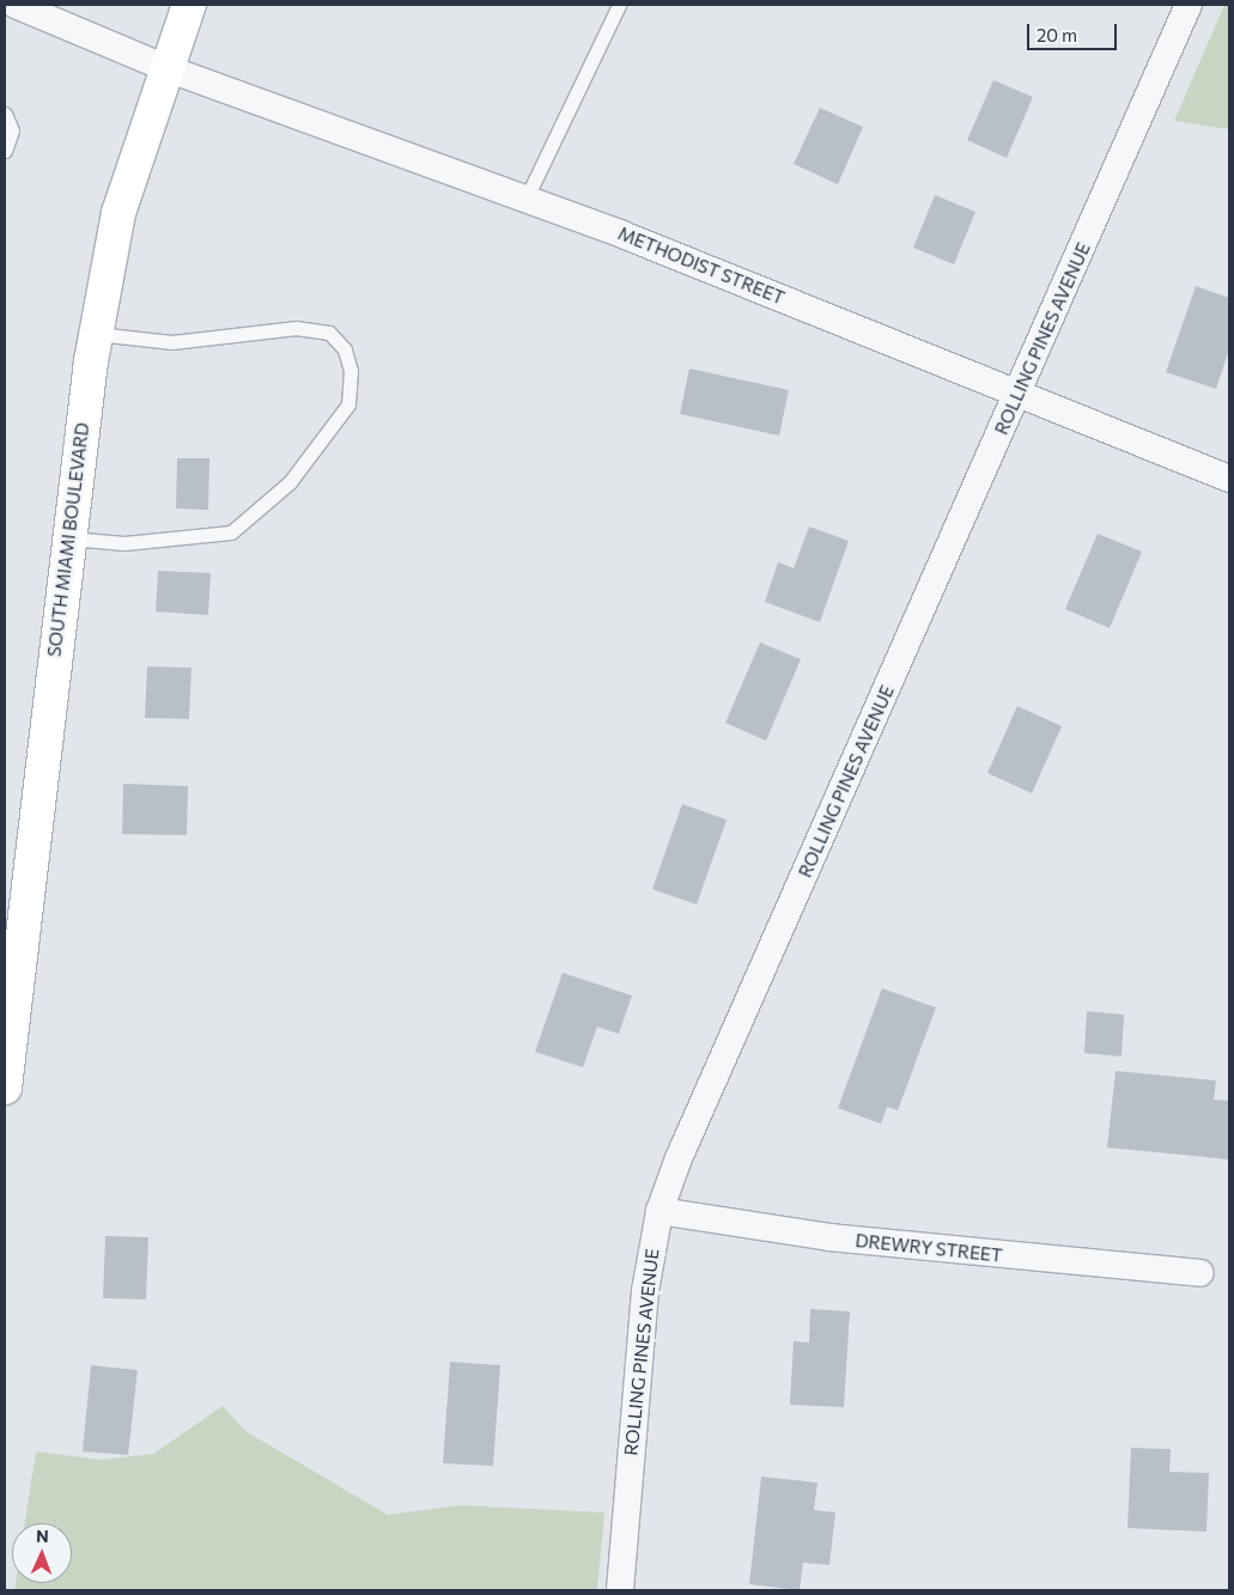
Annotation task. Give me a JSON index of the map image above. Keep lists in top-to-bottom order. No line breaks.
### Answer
{"streets":{"main road":["SOUTH MIAMI BOULEVARD"],"street":["METHODIST STREET","ROLLING PINES AVENUE","DREWRY STREET"]},"crossings":[["METHODIST STREET","ROLLING PINES AVENUE"],["METHODIST STREET","SOUTH MIAMI BOULEVARD"],["ROLLING PINES AVENUE","DREWRY STREET"]],"scale_bar":"20 m","north":"top"}
